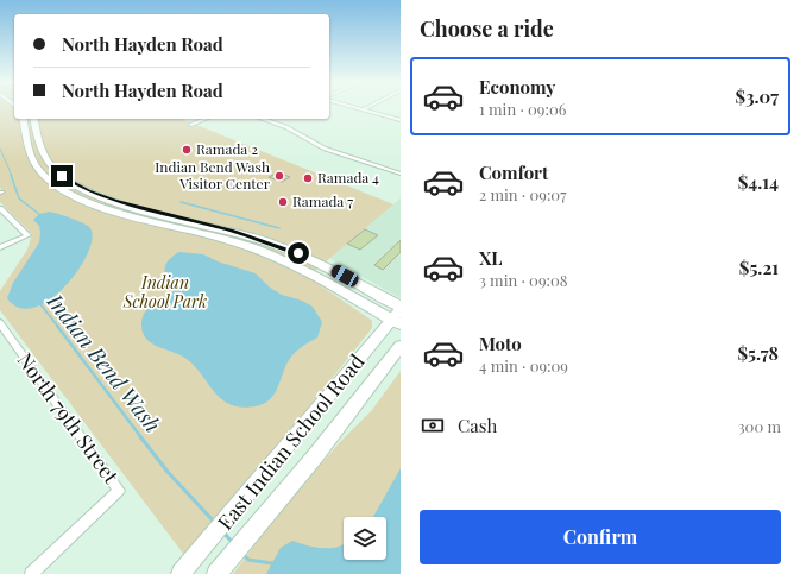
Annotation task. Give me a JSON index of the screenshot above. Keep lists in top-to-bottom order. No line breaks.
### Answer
{"streets":{"main road":["East Indian School Road"],"street":["North 79th Street"]},"water":["Indian Bend Wash"],"parks":["Indian School Park"],"places":["Ramada 2","Indian Bend Wash Visitor Center","Ramada 4","Ramada 7"],"page":{"heading":"Choose a ride","banner":["North Hayden Road","North Hayden Road"],"list":[{"name":"Economy","note":"1 min · 09:06","value":"$3.07"},{"name":"Comfort","note":"2 min · 09:07","value":"$4.14"},{"name":"XL","note":"3 min · 09:08","value":"$5.21"},{"name":"Moto","note":"4 min · 09:09","value":"$5.78"}],"pay":["Cash","300 m"],"buttons":"Confirm"}}
